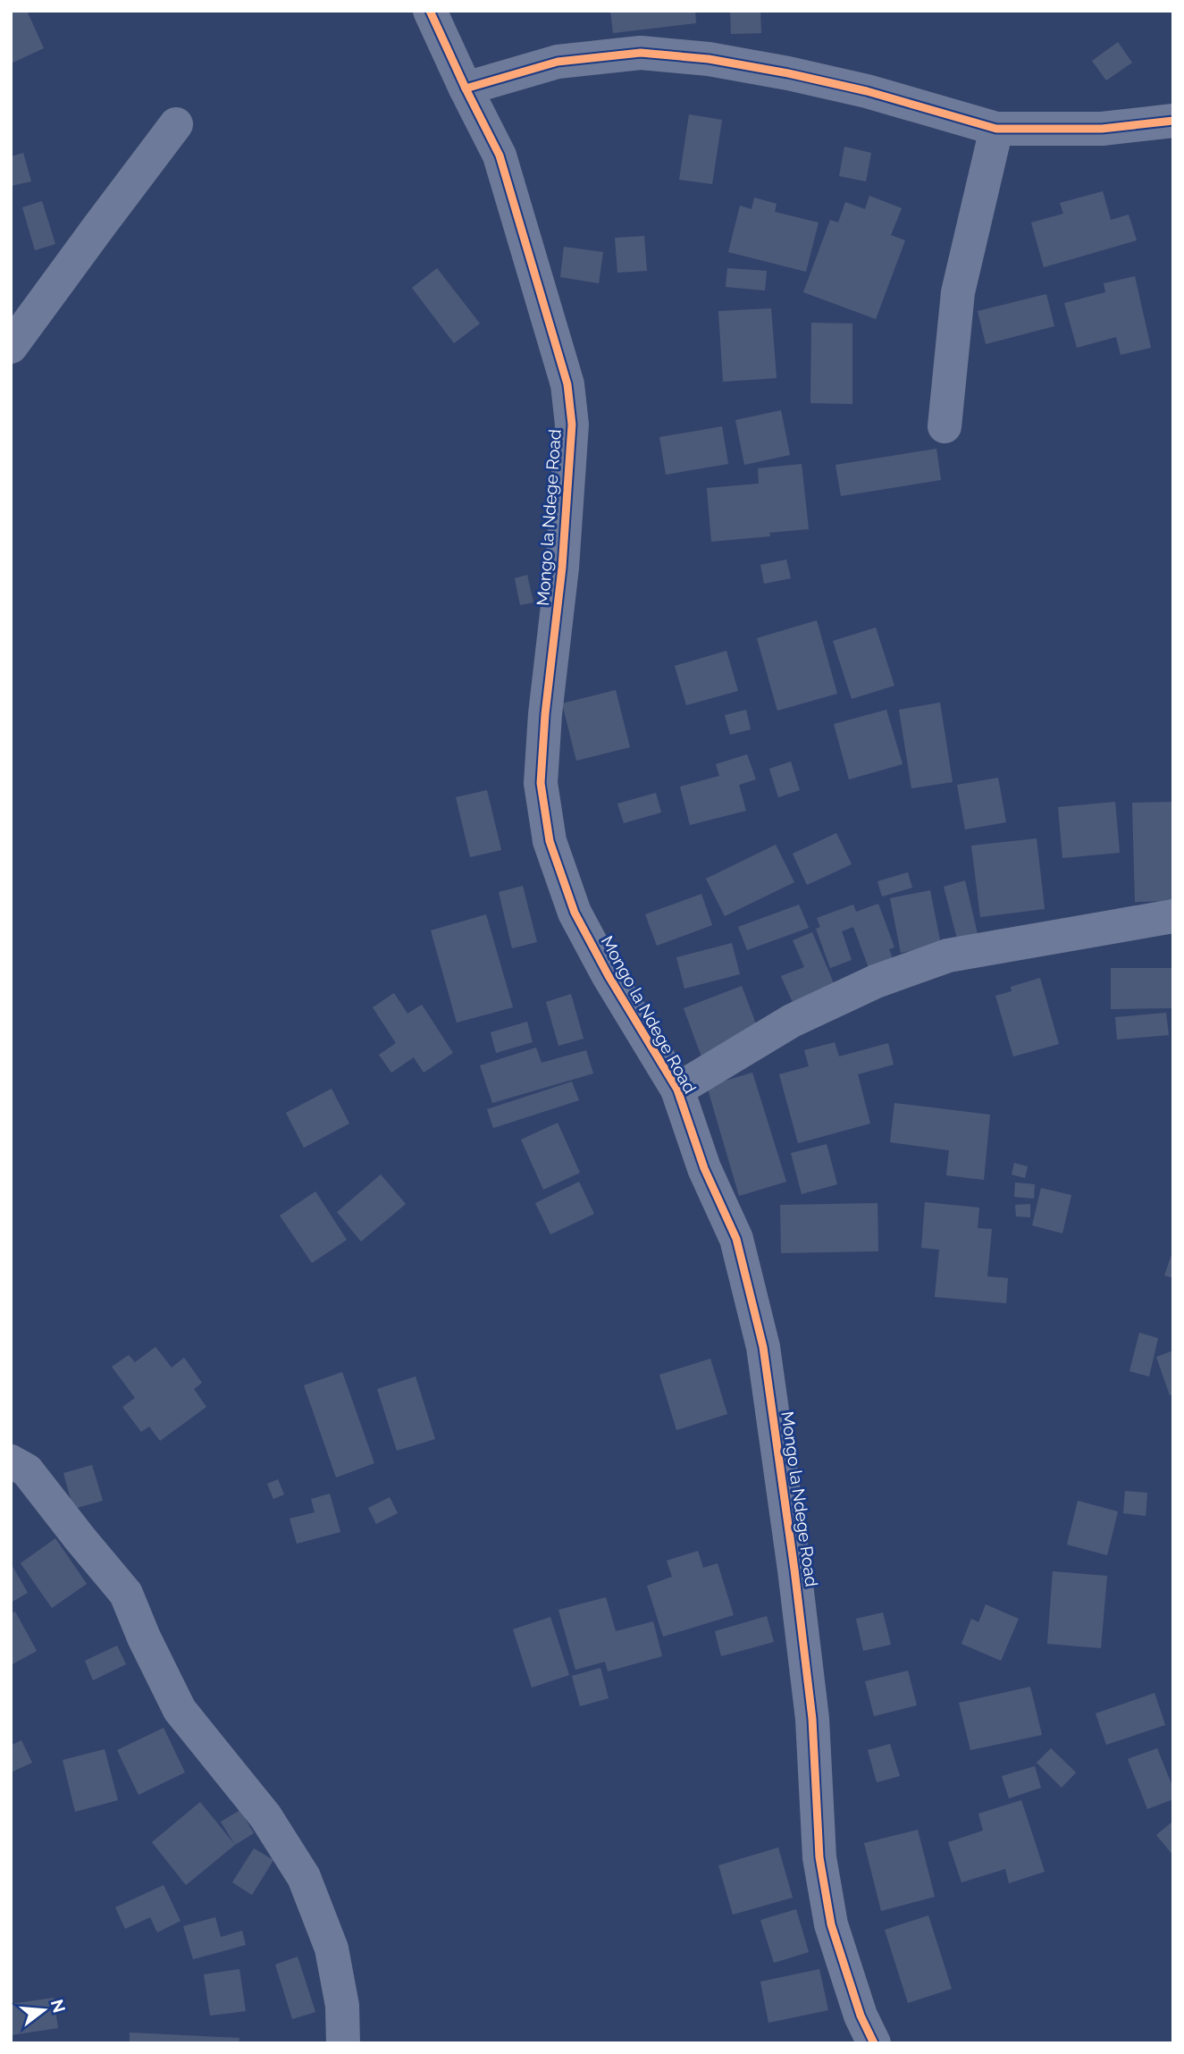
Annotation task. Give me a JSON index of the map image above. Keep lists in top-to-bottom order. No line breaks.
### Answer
{"streets":{"street":["Mongo la Ndege Road"]},"north":"right"}
